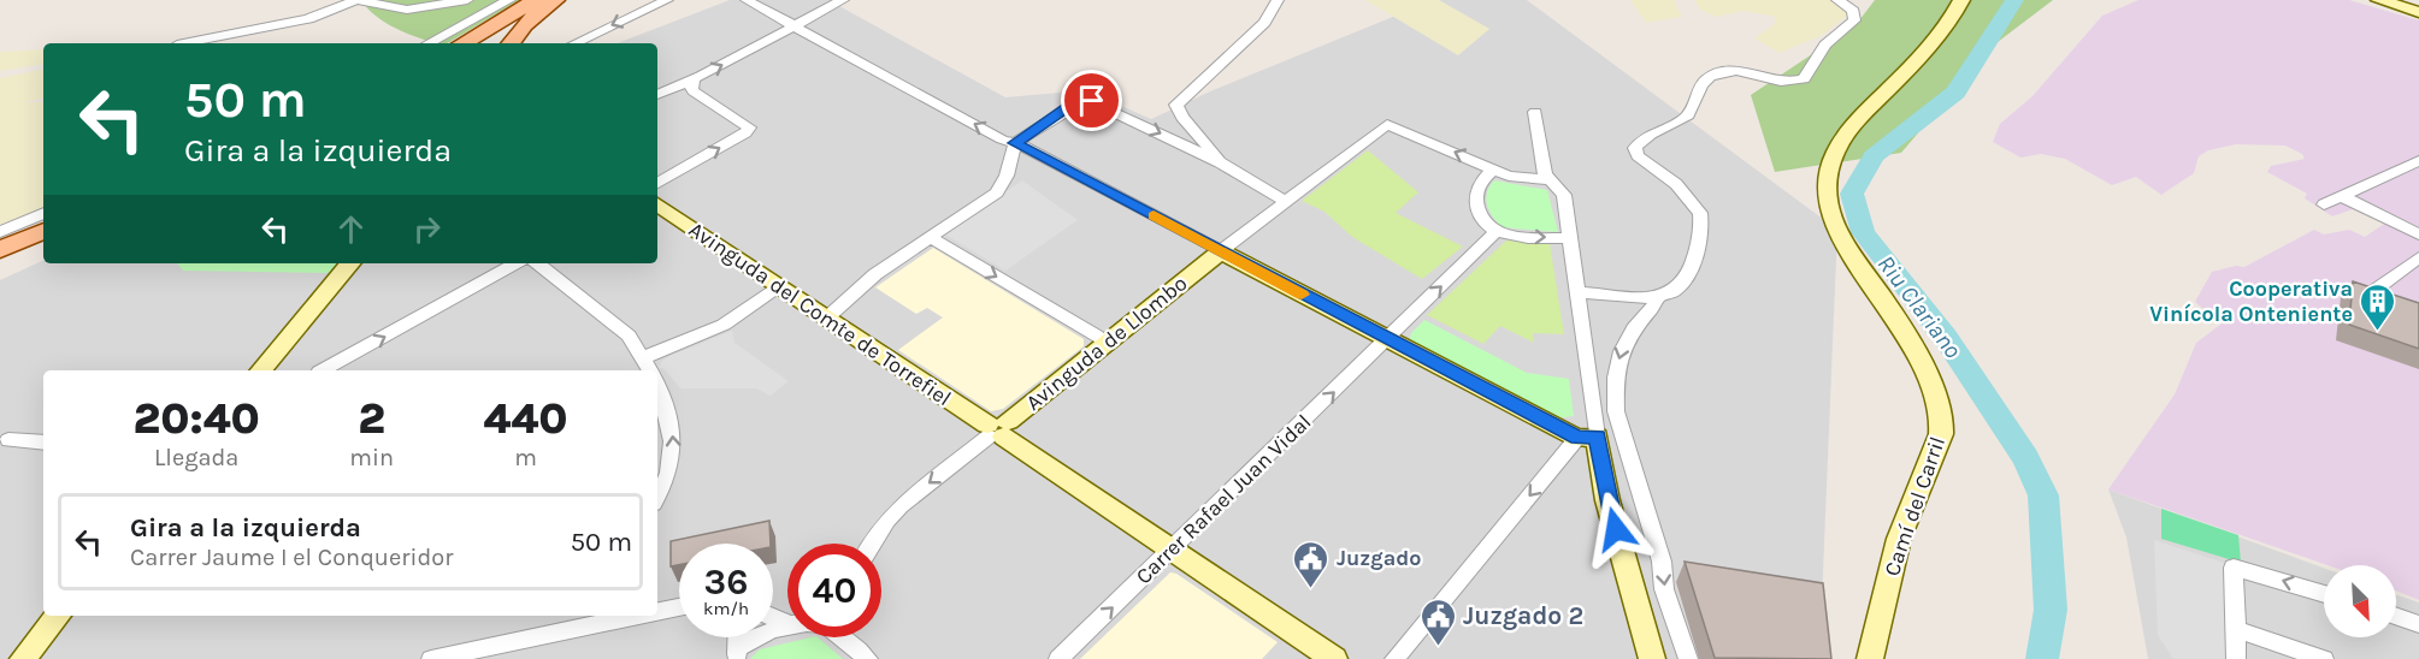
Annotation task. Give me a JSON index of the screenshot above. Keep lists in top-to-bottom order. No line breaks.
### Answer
{"streets":{"street":["Avinguda del Comte de Torrefiel","Avinguda de Llombo","Carrer Rafael Juan Vidal","Camí del Carril"]},"crossings":[["Avinguda del Comte de Torrefiel","Avinguda de Llombo"],["Avinguda del Comte de Torrefiel","Carrer Rafael Juan Vidal"]],"one_way":["Carrer Rafael Juan Vidal"],"water":["Riu Clariano"],"places":{"building":["Cooperativa Vinícola Onteniente"],"public building":["Juzgado","Juzgado 2"]},"north":"bottom right","page":{"turn":["50 m","Gira a la izquierda"],"eta":["20:40","Llegada","2","min","440","m"],"list":[{"name":"Gira a la izquierda","note":"Carrer Jaume I el Conqueridor","value":"50 m"}],"speed":"36 km/h","limit":"40"}}
